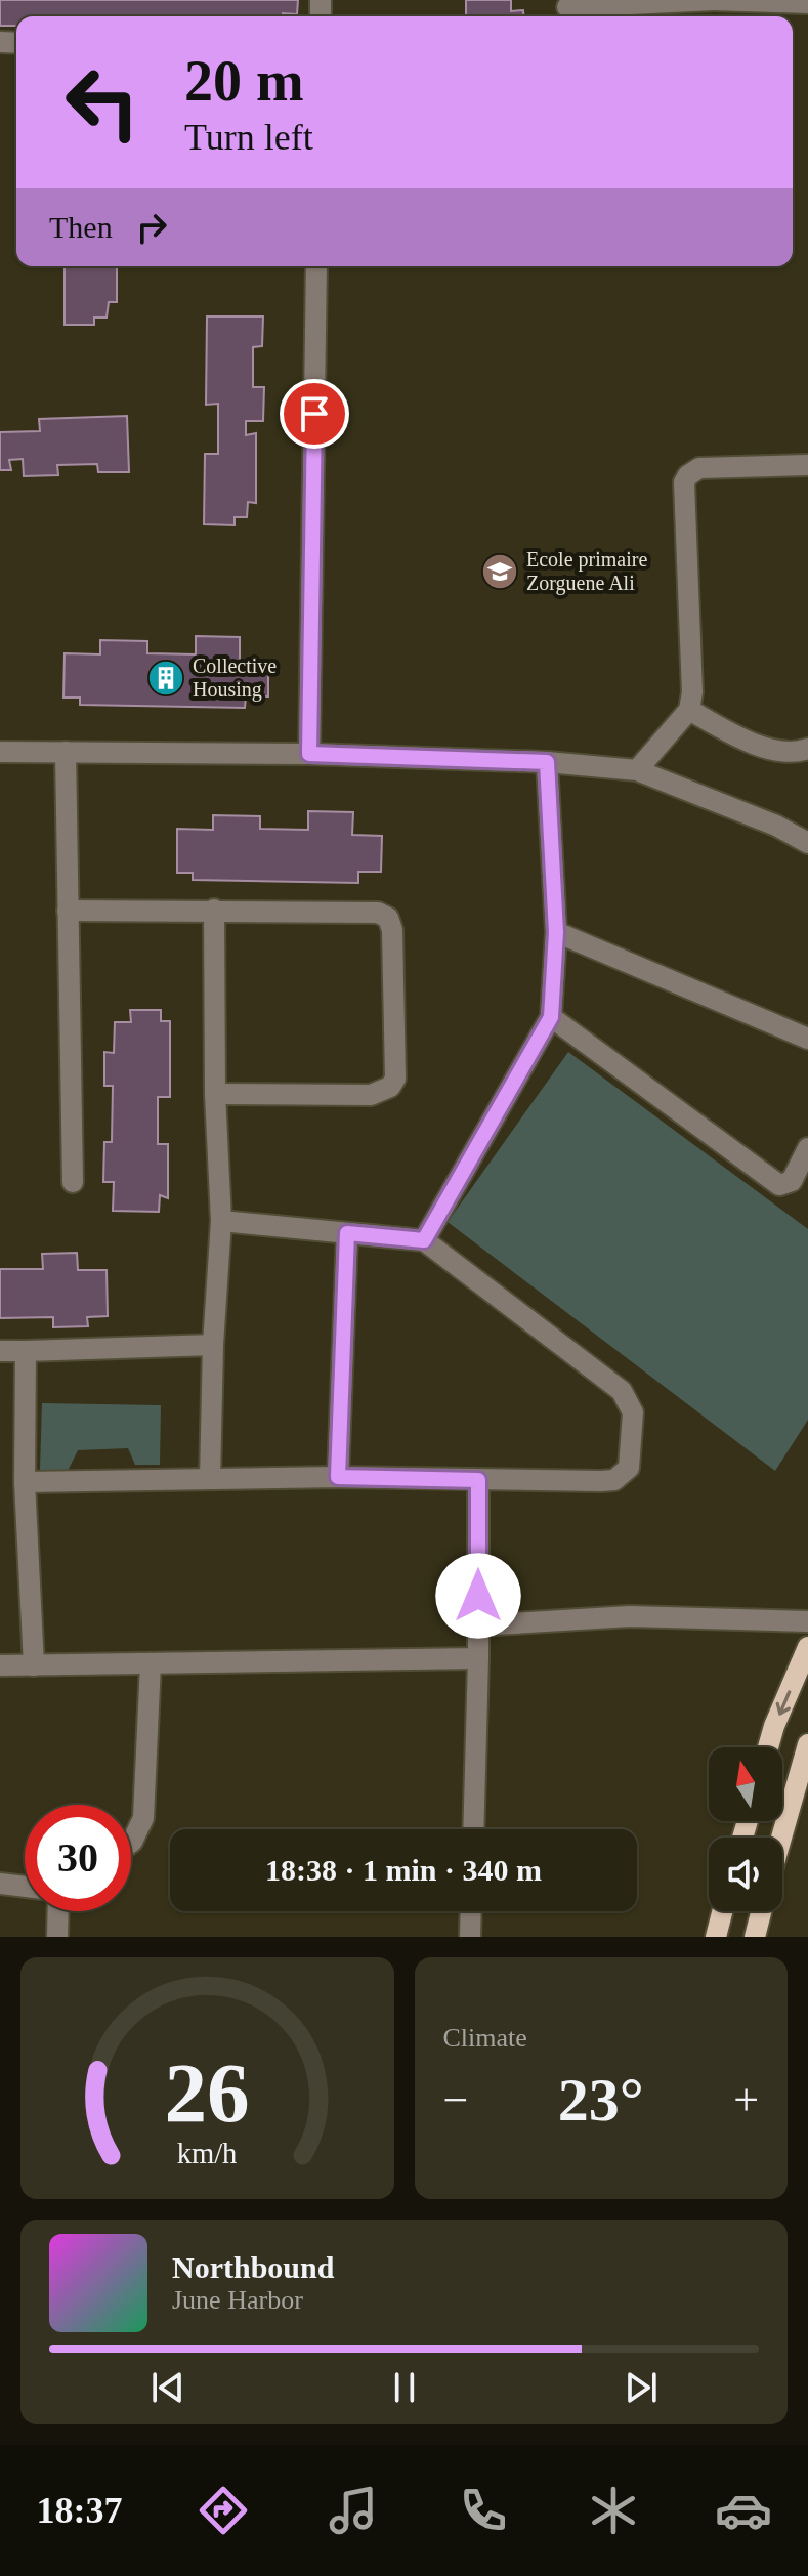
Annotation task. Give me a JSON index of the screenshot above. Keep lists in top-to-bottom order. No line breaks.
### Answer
{"places":{"school or university":["Ecole primaire Zorguene Ali"],"building":["Collective Housing"]},"north":"top","page":{"turn":["20 m","Turn left"],"then":"Then","limit":"30","trip":"18:38 · 1 min · 340 m","tile":"Climate","heat":["−","23°","+"],"song":["Northbound","June Harbor"],"tabs":"18:37","gauge":["26","km/h"]}}
